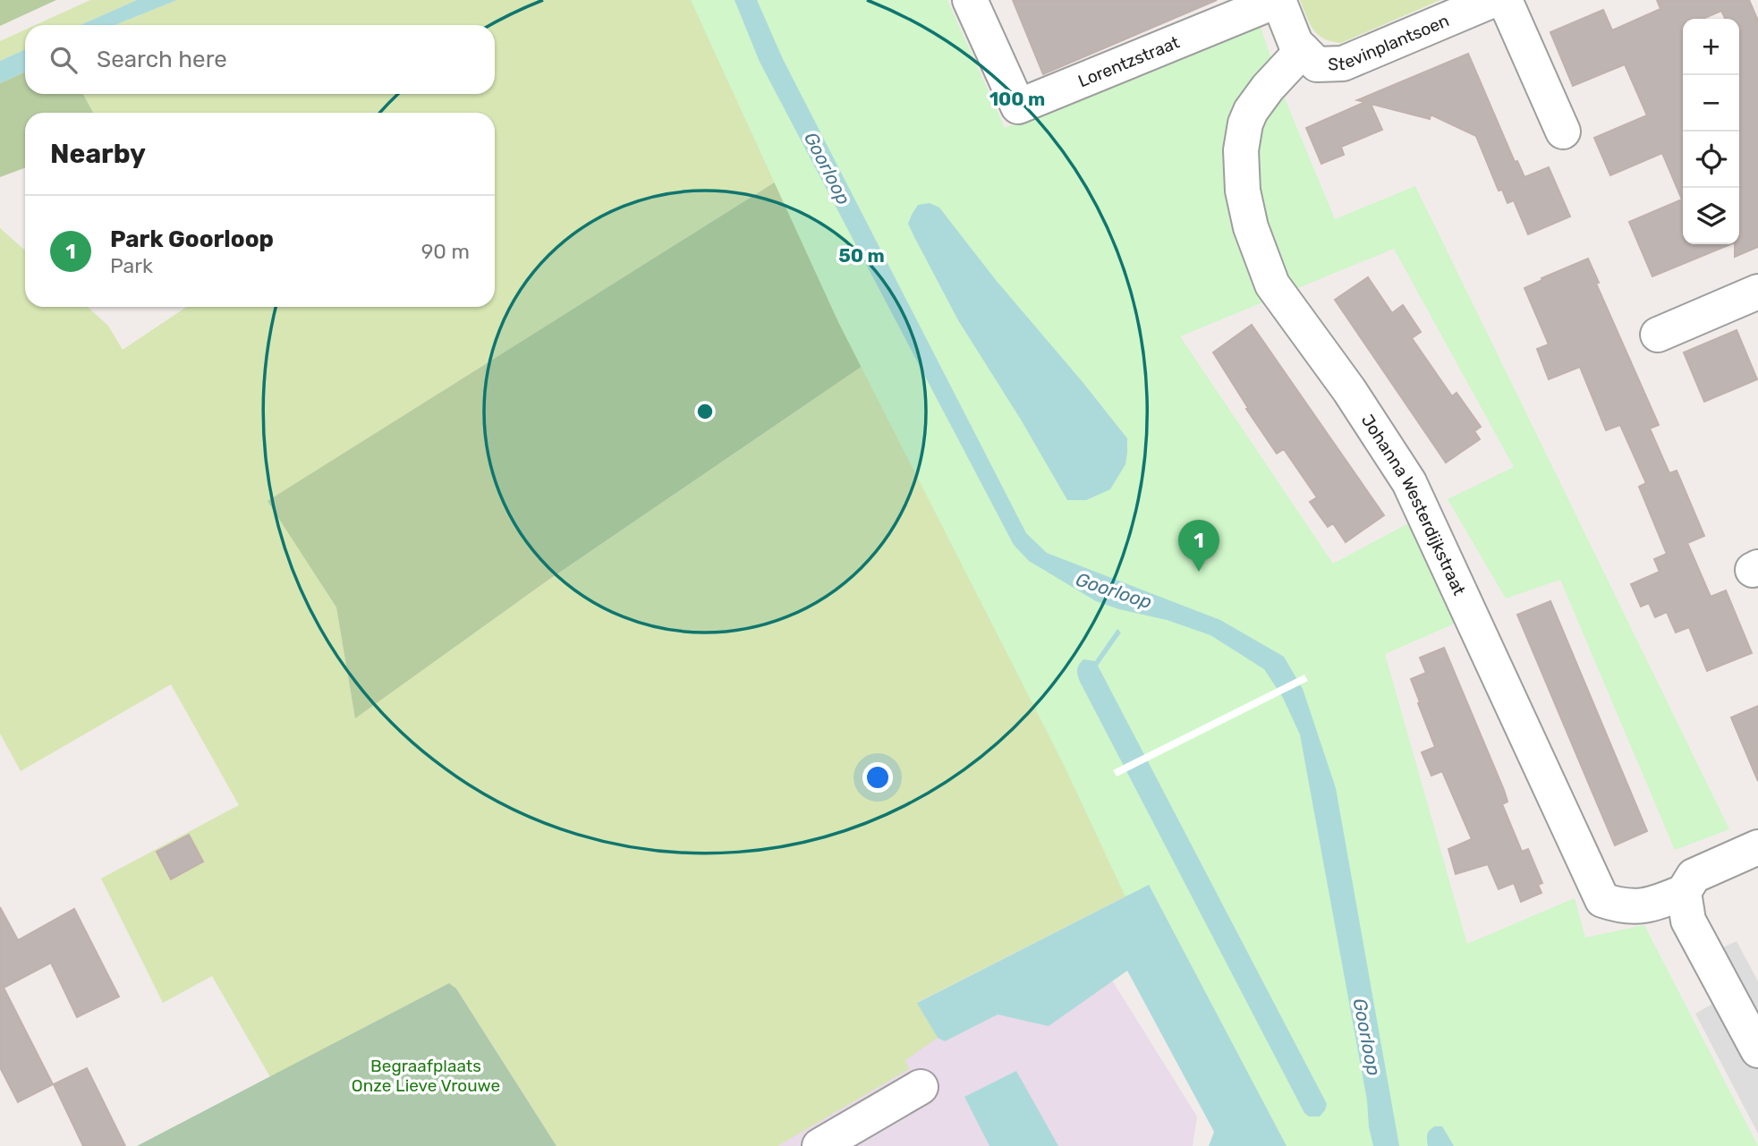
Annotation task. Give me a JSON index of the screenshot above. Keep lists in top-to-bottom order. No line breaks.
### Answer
{"streets":{"street":["Stevinplantsoen","Lorentzstraat","Johanna Westerdijkstraat"]},"crossings":[["Stevinplantsoen","Lorentzstraat"],["Stevinplantsoen","Johanna Westerdijkstraat"],["Lorentzstraat","Johanna Westerdijkstraat"]],"water":["Goorloop"],"parks":["Begraafplaats Onze Lieve Vrouwe"],"page":{"map_buttons":["+","−"],"search":"Search here","heading":"Nearby","list":[{"mark":"1","name":"Park Goorloop","note":"Park","value":"90 m"}],"pins":"1"},"rings":["100 m","50 m"]}
